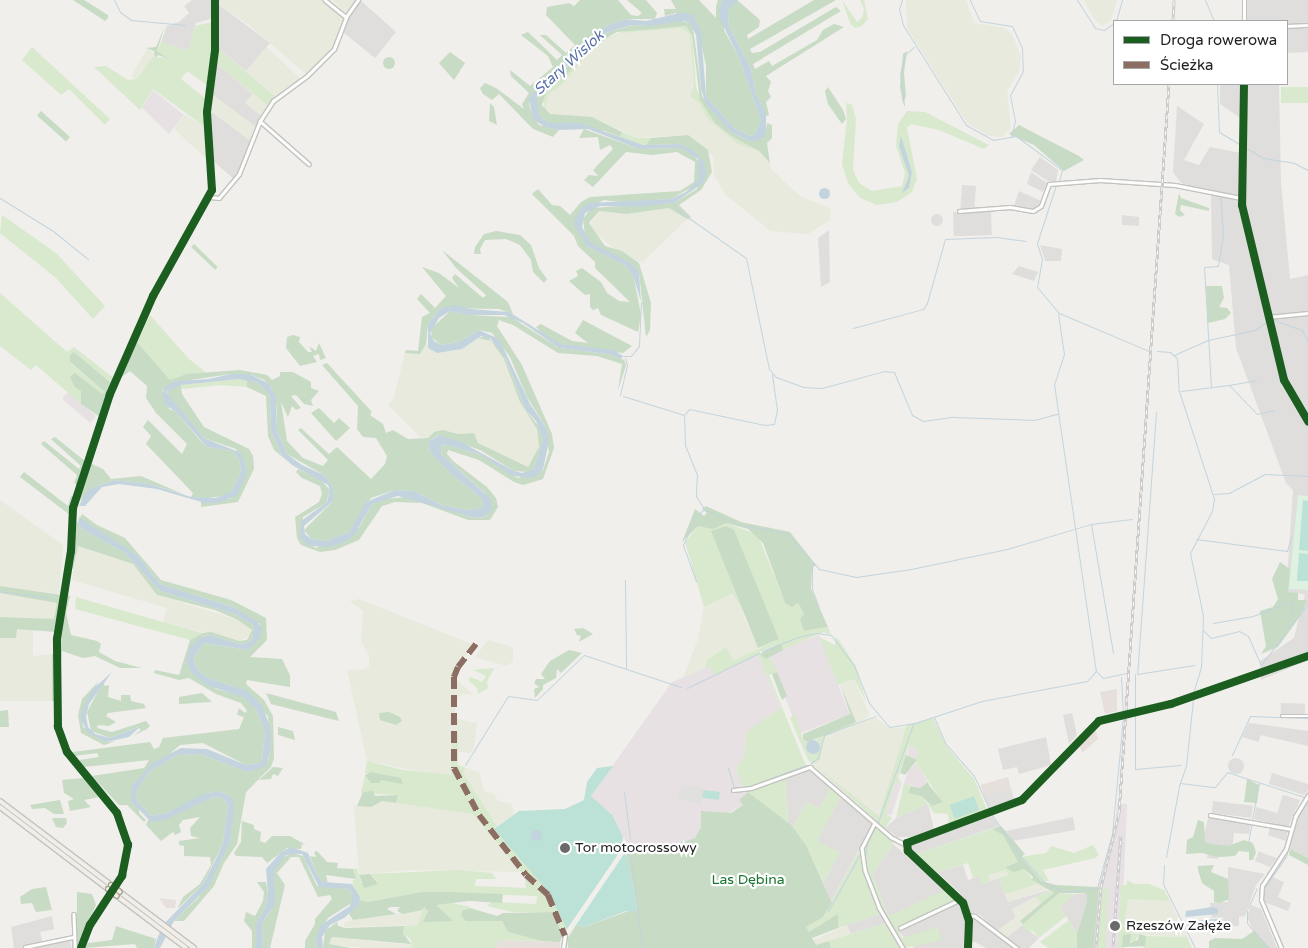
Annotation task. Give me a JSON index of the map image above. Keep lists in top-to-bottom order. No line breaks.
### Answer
{"water":["Stary Wislok"],"parks":["Las Dębina"],"places":["Tor motocrossowy","Rzeszów Załęże"],"legend":["Droga rowerowa","Ścieżka"]}
